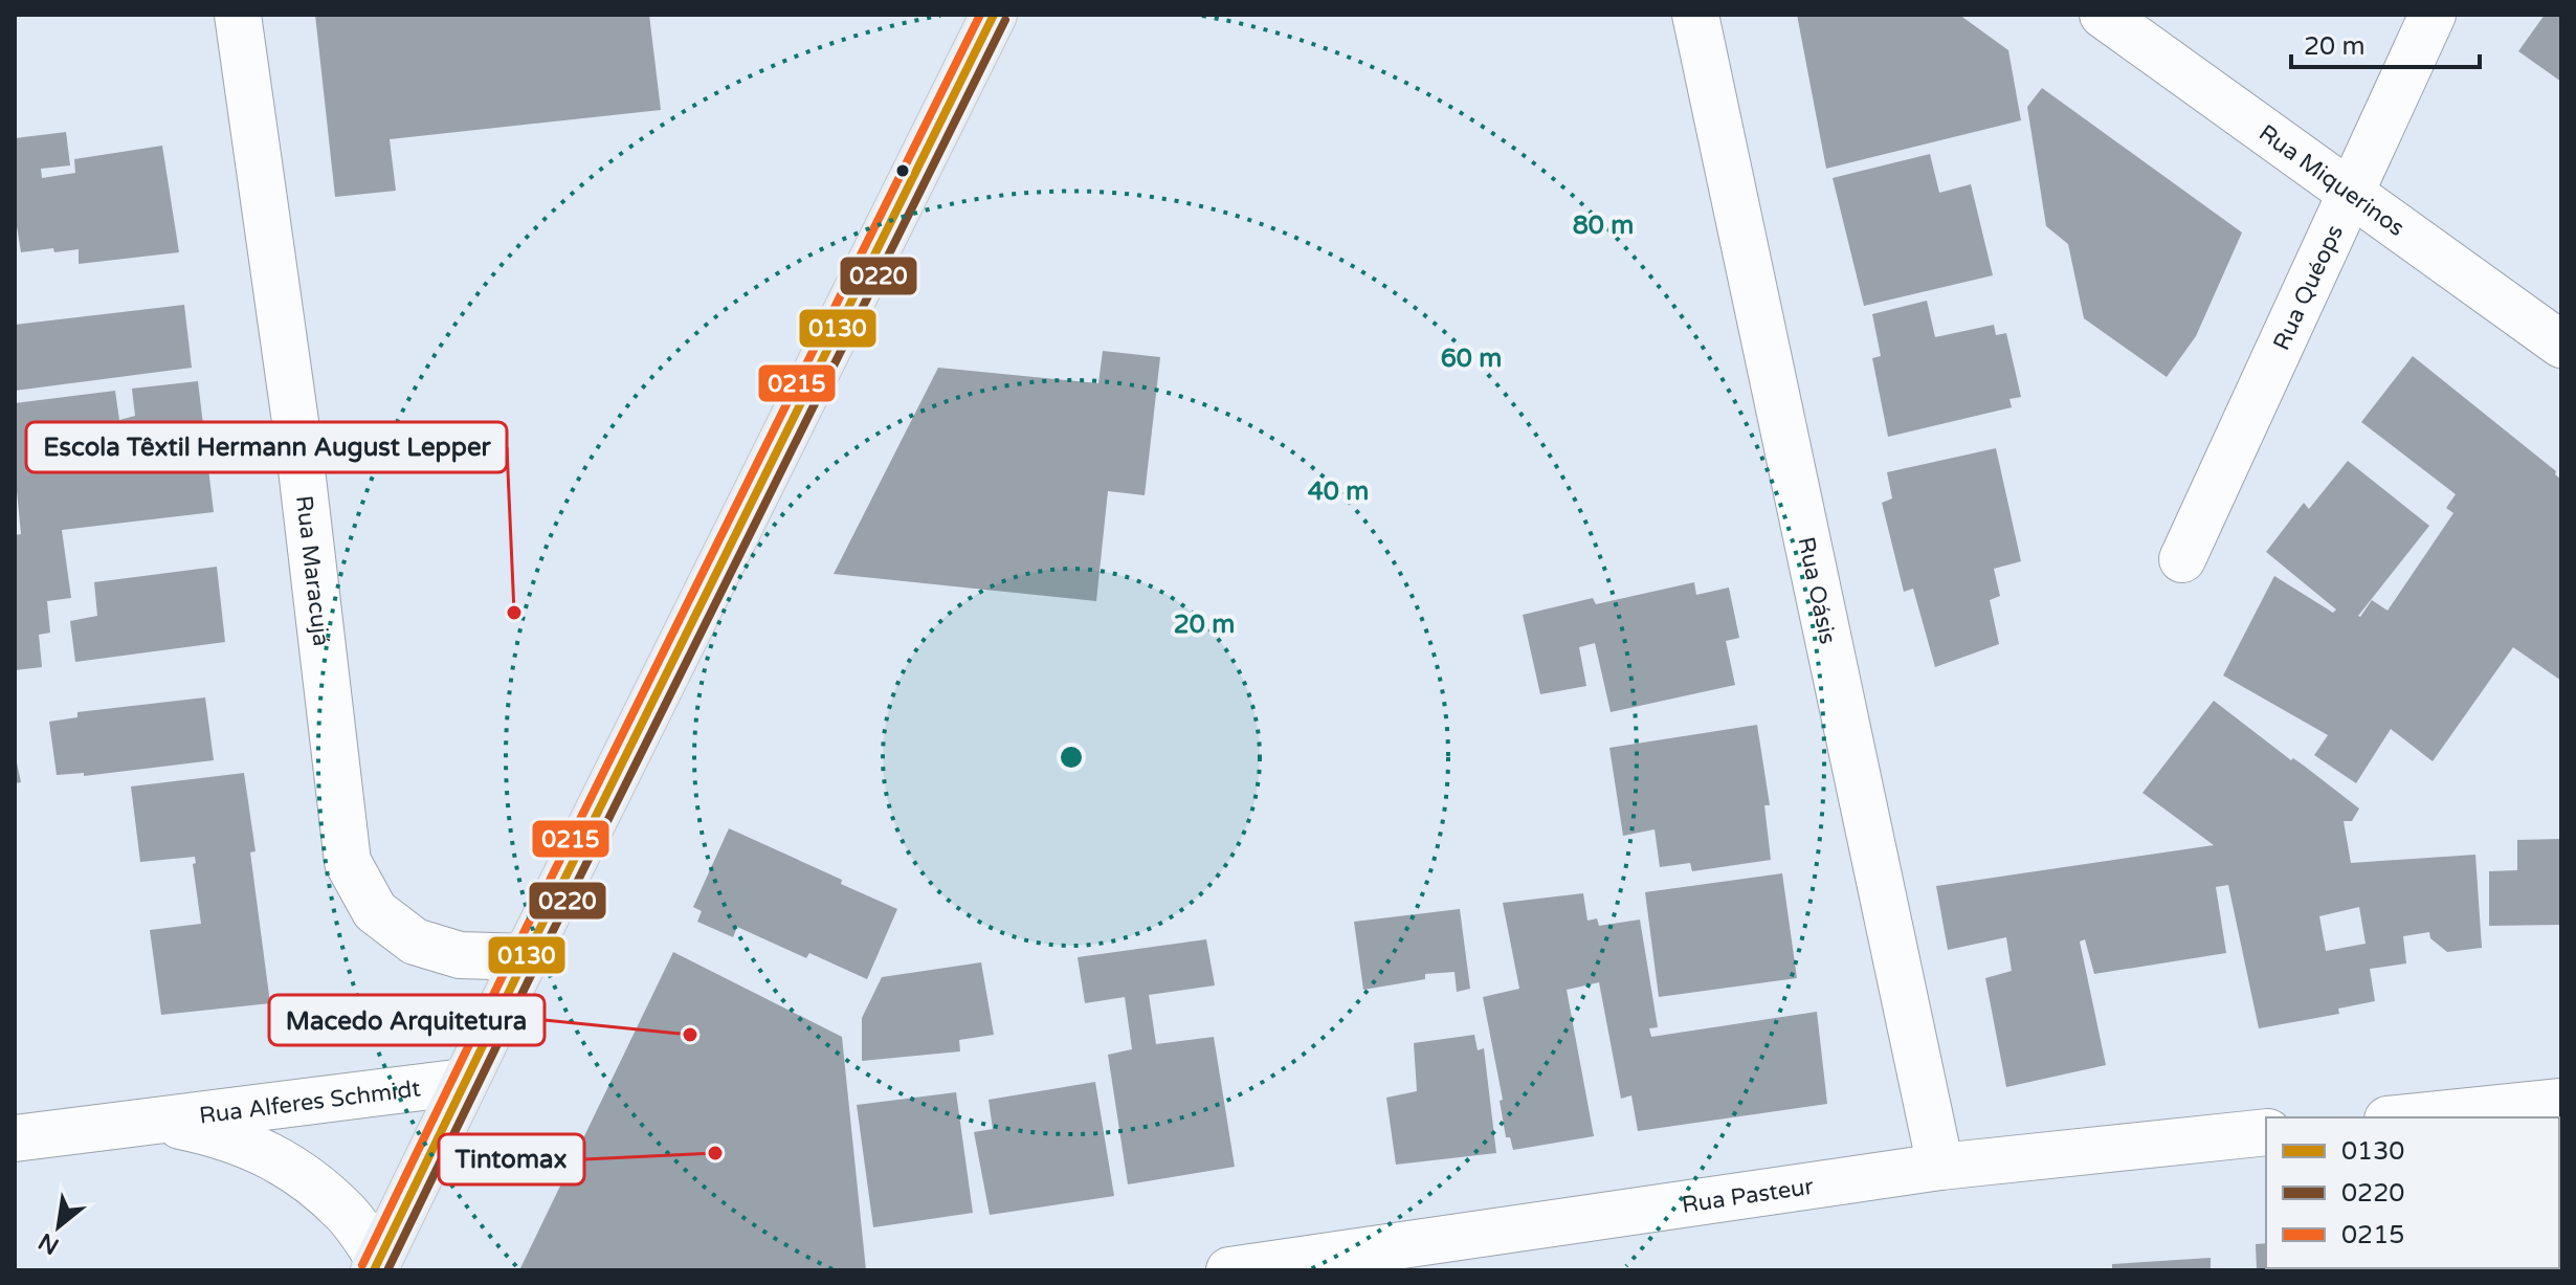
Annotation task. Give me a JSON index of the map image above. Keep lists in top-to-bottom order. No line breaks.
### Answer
{"streets":{"street":["Rua Miquerinos","Rua Quéops","Rua Maracujá","Rua Oásis","Rua Alferes Schmidt","Rua Pasteur"]},"crossings":[["Rua Miquerinos","Rua Quéops"],["Rua Oásis","Rua Pasteur"]],"places":["Escola Têxtil Hermann August Lepper","Macedo Arquitetura","Tintomax"],"lines":["transit line 0130","transit line 0215","transit line 0220"],"legend":["0130","0220","0215"],"scale_bar":"20 m","north":"bottom left","rings":["80 m","60 m","40 m","20 m"]}
